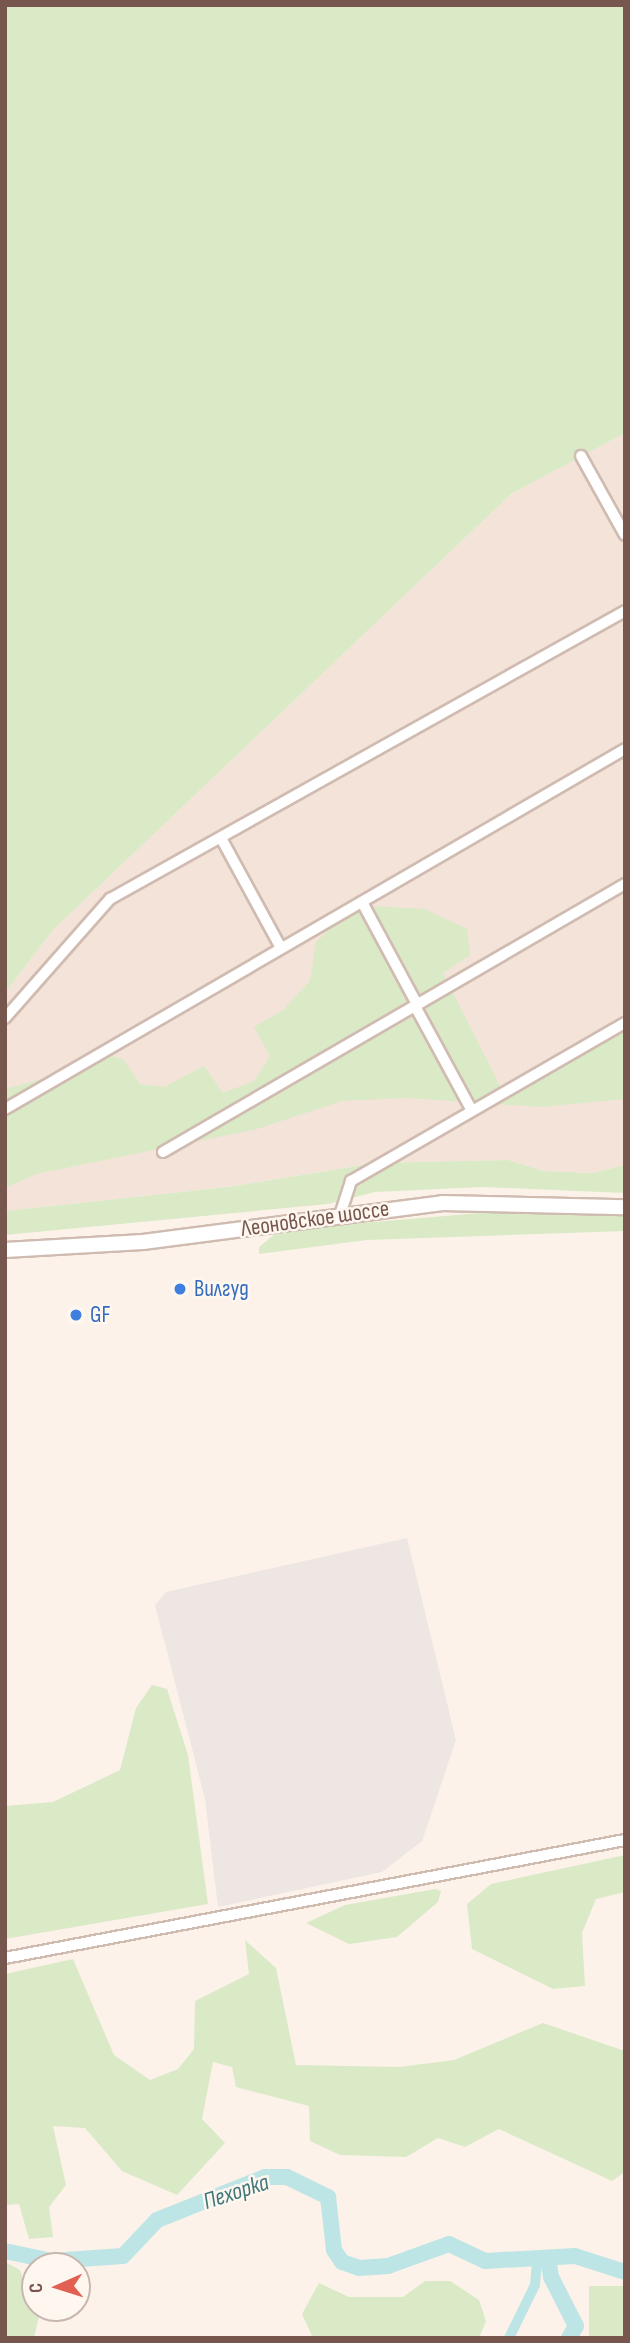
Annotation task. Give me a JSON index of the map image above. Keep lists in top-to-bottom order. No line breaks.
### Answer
{"streets":{"main road":["Леоновское шоссе"]},"water":["Пехорка"],"places":["Вилгуд","GF"],"north":"left"}
